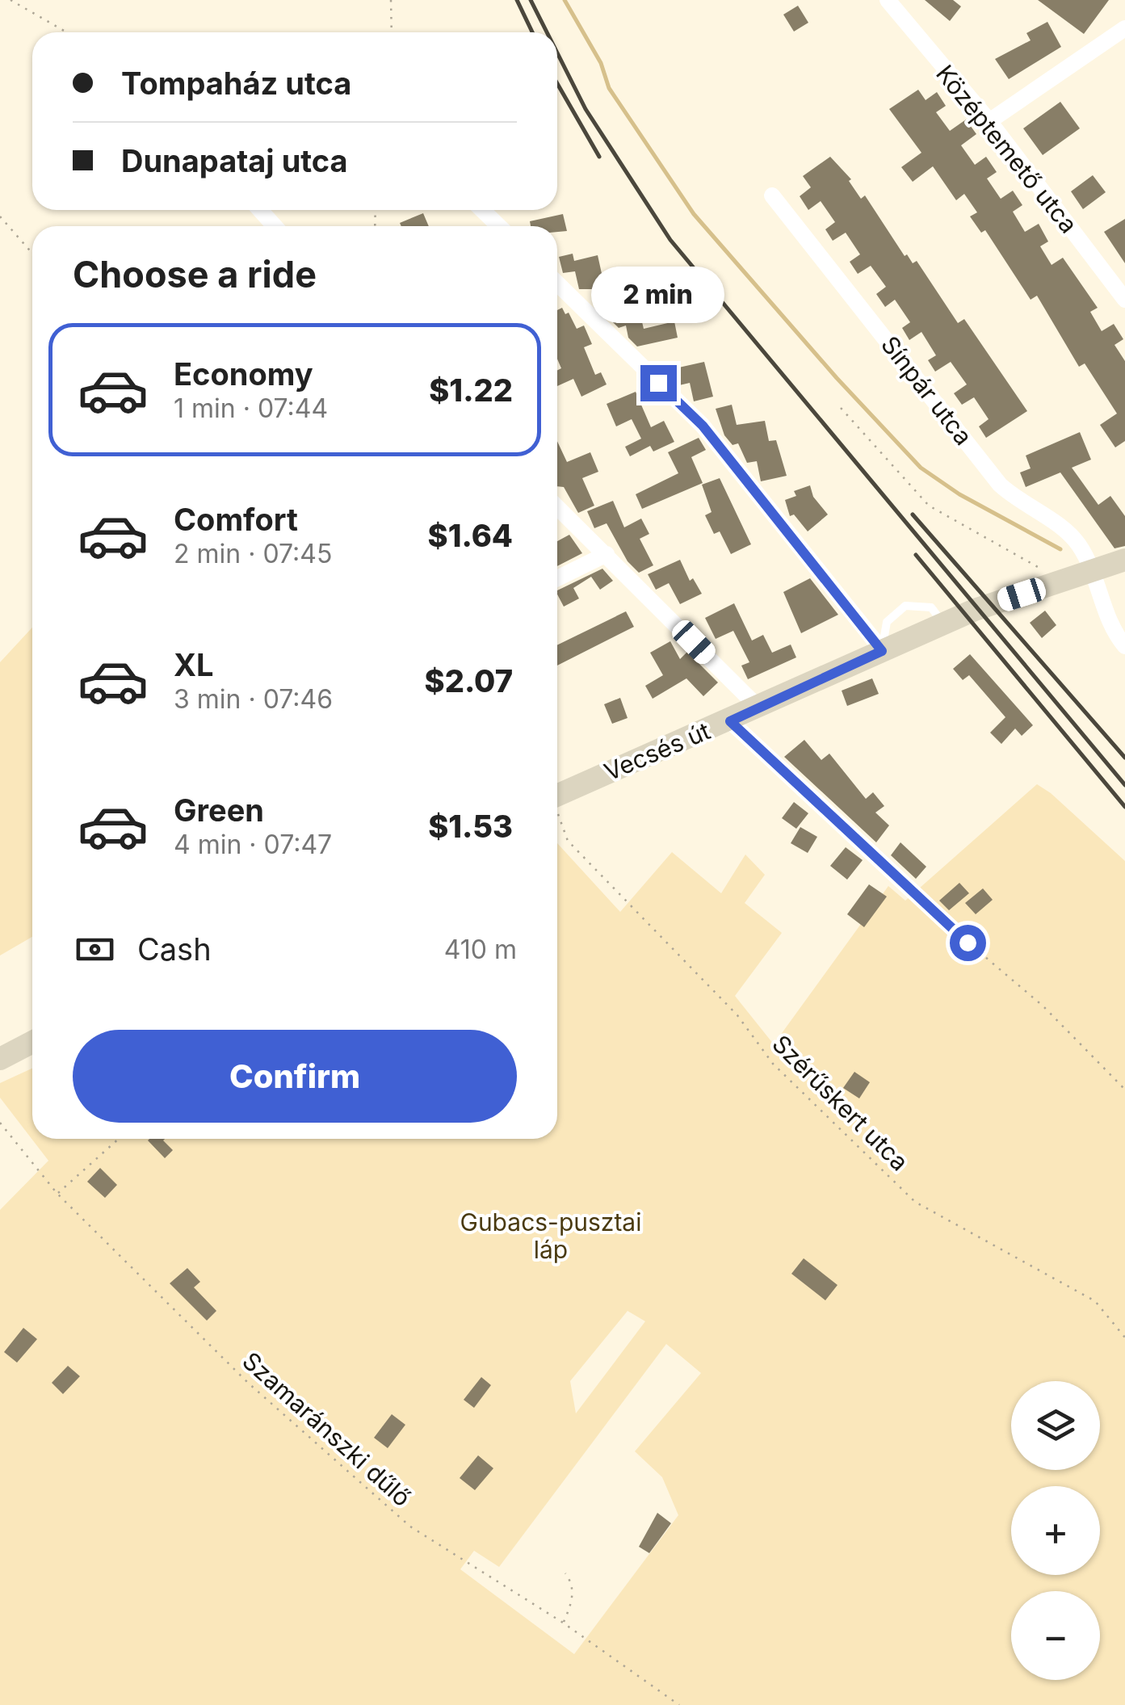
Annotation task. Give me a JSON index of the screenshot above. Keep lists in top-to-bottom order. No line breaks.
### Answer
{"streets":{"street":["Középtemető utca","Sínpár utca","Vecsés út"],"path":["Szérűskert utca","Szamaránszki dűlő"]},"crossings":[["Sínpár utca","Vecsés út"]],"parks":["Gubacs-pusztai láp"],"page":{"banner":["Tompaház utca","Dunapataj utca"],"heading":"Choose a ride","bubble":"2 min","list":[{"name":"Economy","note":"1 min · 07:44","value":"$1.22"},{"name":"Comfort","note":"2 min · 07:45","value":"$1.64"},{"name":"XL","note":"3 min · 07:46","value":"$2.07"},{"name":"Green","note":"4 min · 07:47","value":"$1.53"}],"pay":["Cash","410 m"],"buttons":"Confirm","map_buttons":["+","−"]}}
